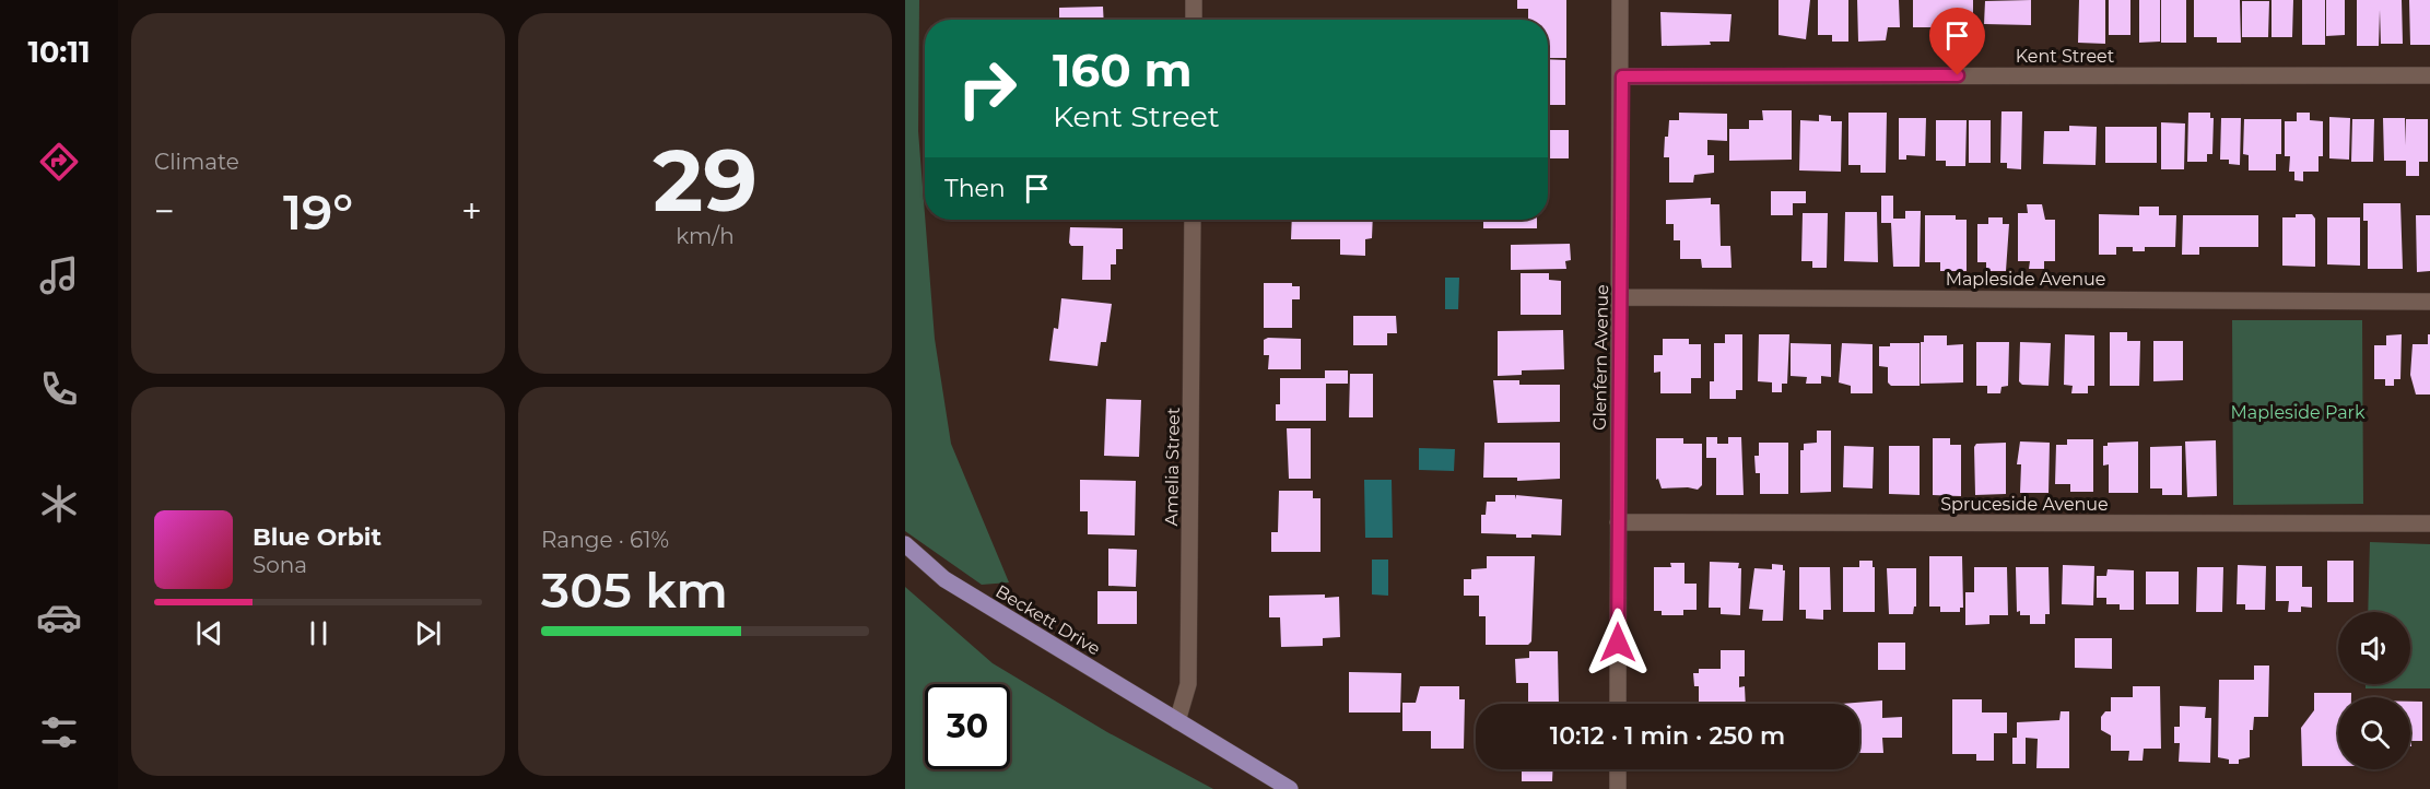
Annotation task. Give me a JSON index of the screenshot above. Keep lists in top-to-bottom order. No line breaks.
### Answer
{"streets":{"main road":["Beckett Drive"],"street":["Kent Street","Mapleside Avenue","Glenfern Avenue","Amelia Street","Spruceside Avenue"]},"crossings":[["Kent Street","Glenfern Avenue"],["Mapleside Avenue","Glenfern Avenue"],["Glenfern Avenue","Spruceside Avenue"],["Amelia Street","Beckett Drive"]],"parks":["Mapleside Park"],"page":{"tabs":"10:11","tile":["Climate",["29","km/h"],["Range · 61%","305 km"]],"turn":["160 m","Kent Street"],"then":"Then","heat":["−","19°","+"],"song":["Blue Orbit","Sona"],"limit":"30","trip":"10:12 · 1 min · 250 m"}}
